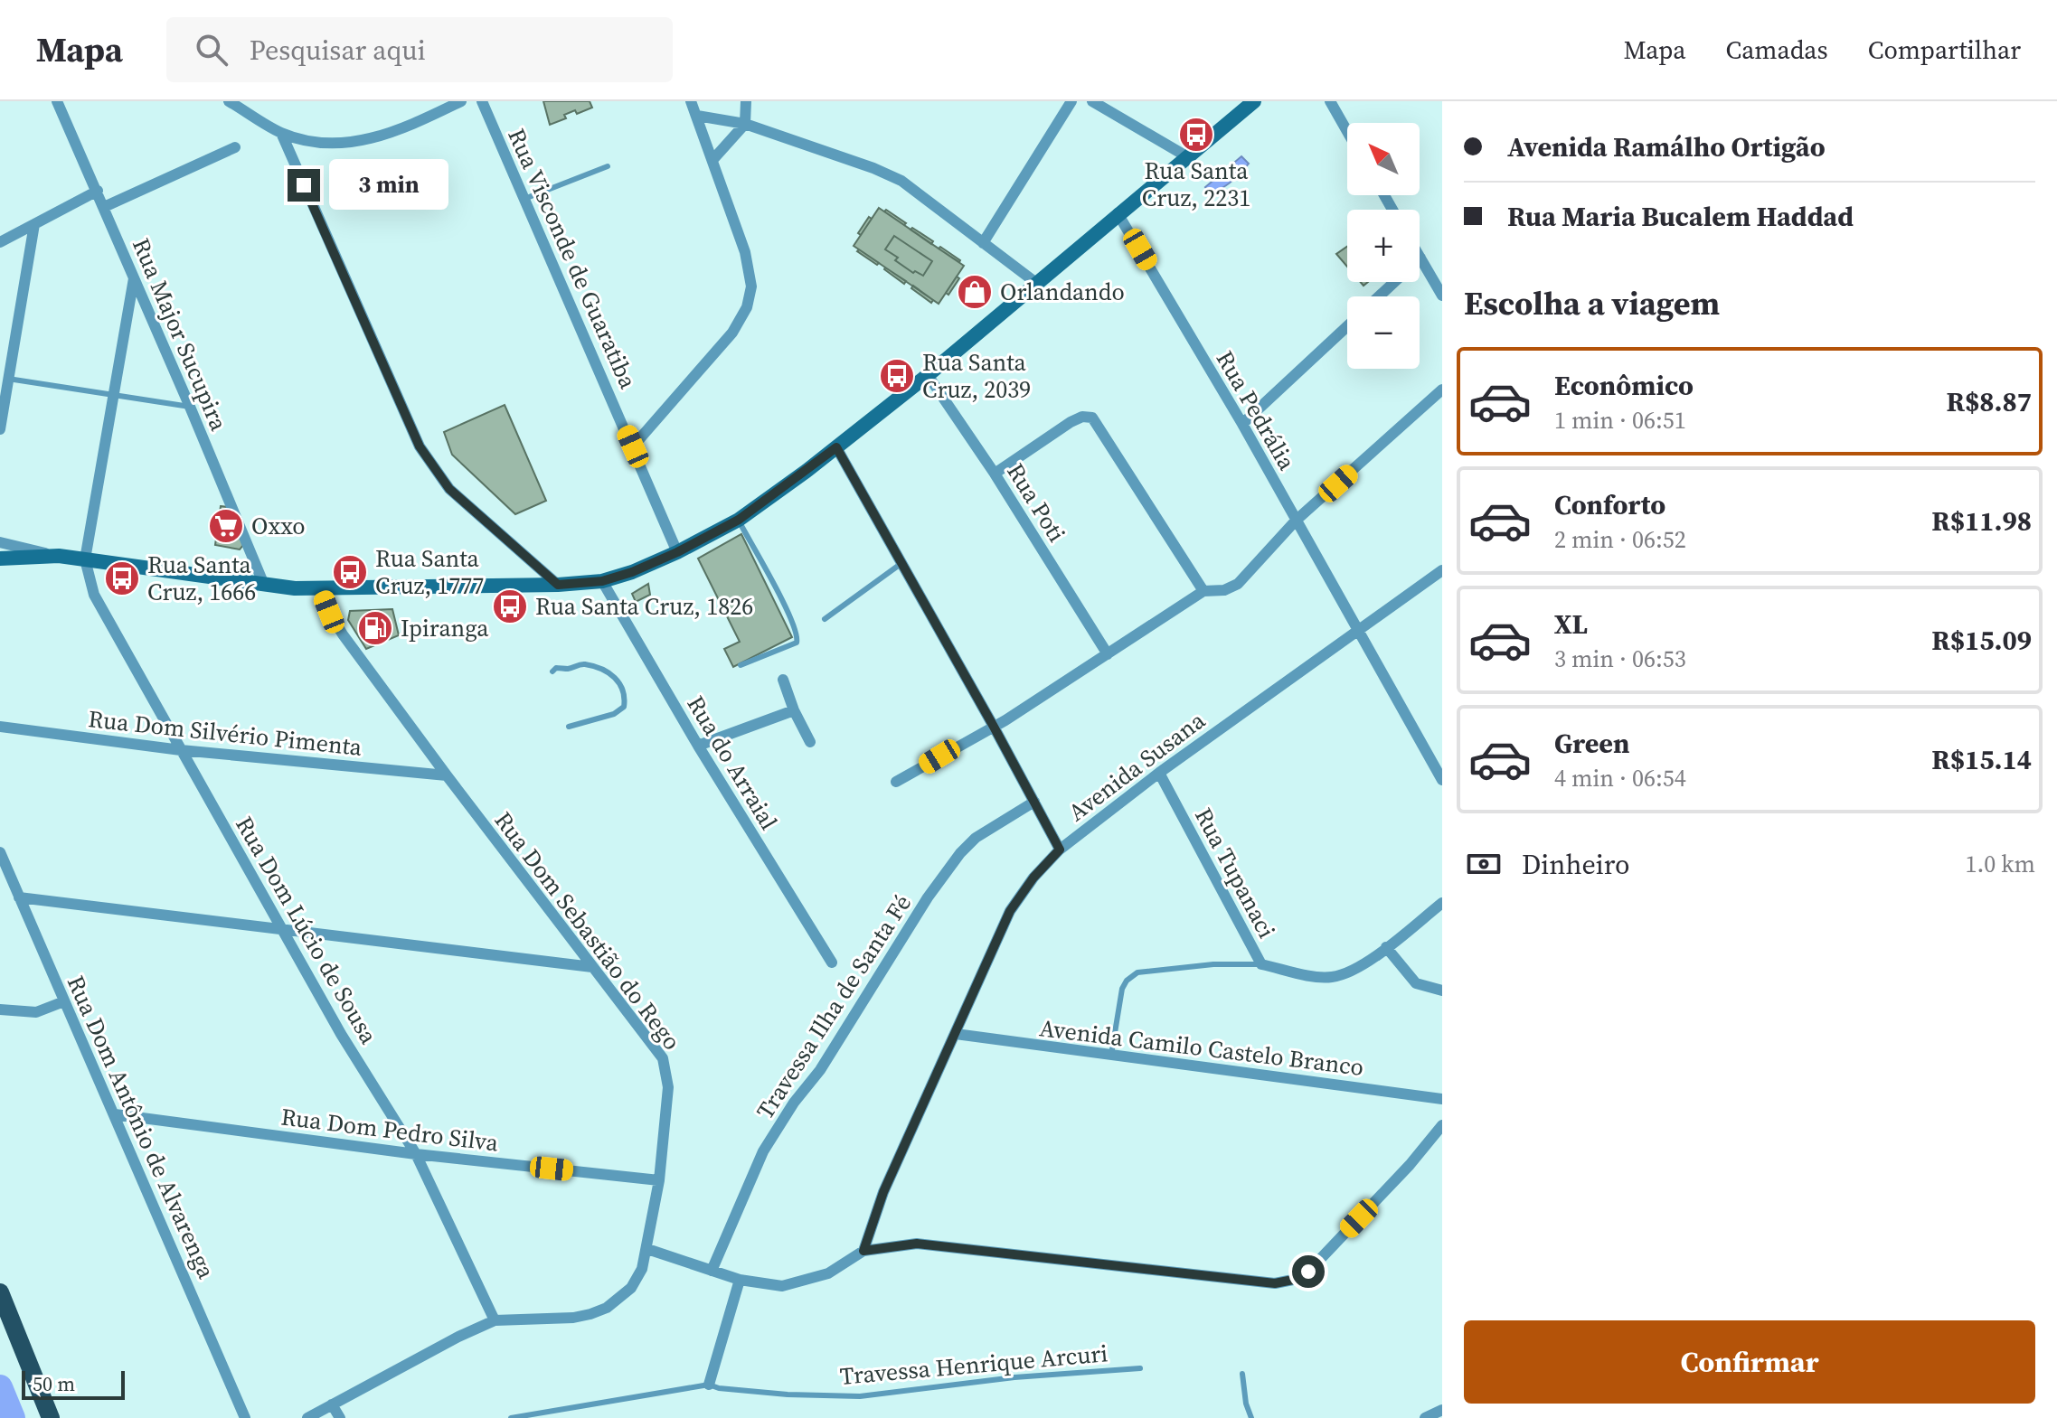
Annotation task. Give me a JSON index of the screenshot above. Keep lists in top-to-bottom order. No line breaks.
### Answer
{"streets":{"street":["Rua Visconde de Guaratiba","Rua Major Sucupira","Rua Pedrália","Rua Poti","Rua Dom Silvério Pimenta","Rua do Arraial","Avenida Susana","Rua Tupanaci","Rua Dom Lúcio de Sousa","Rua Dom Sebastião do Rego","Travessa Ilha de Santa Fé","Avenida Camilo Castelo Branco","Rua Dom Antônio de Alvarenga","Rua Dom Pedro Silva"],"lane":["Travessa Henrique Arcuri"]},"crossings":[["Rua Pedrália","Avenida Susana"],["Rua Dom Silvério Pimenta","Rua Dom Lúcio de Sousa"],["Rua Dom Silvério Pimenta","Rua Dom Sebastião do Rego"],["Avenida Susana","Rua Tupanaci"],["Avenida Susana","Avenida Camilo Castelo Branco"],["Rua Dom Lúcio de Sousa","Rua Dom Sebastião do Rego"],["Rua Dom Lúcio de Sousa","Rua Dom Pedro Silva"],["Rua Dom Sebastião do Rego","Rua Dom Pedro Silva"],["Rua Dom Antônio de Alvarenga","Rua Dom Pedro Silva"]],"places":{"bus stop":["Rua Santa Cruz, 2231","Rua Santa Cruz, 2039","Rua Santa Cruz, 1777","Rua Santa Cruz, 1666","Rua Santa Cruz, 1826"],"shop":["Orlandando"],"supermarket":["Oxxo"],"fuel station":["Ipiranga"]},"scale_bar":"50 m","north":"top left","page":{"header":"Mapa","search":"Pesquisar aqui","nav":["Mapa","Camadas","Compartilhar"],"banner":["Avenida Ramálho Ortigão","Rua Maria Bucalem Haddad"],"map_buttons":["+","−"],"bubble":"3 min","heading":"Escolha a viagem","list":[{"name":"Econômico","note":"1 min · 06:51","value":"R$8.87"},{"name":"Conforto","note":"2 min · 06:52","value":"R$11.98"},{"name":"XL","note":"3 min · 06:53","value":"R$15.09"},{"name":"Green","note":"4 min · 06:54","value":"R$15.14"}],"pay":["Dinheiro","1.0 km"],"buttons":"Confirmar","scale":"50 m"}}
